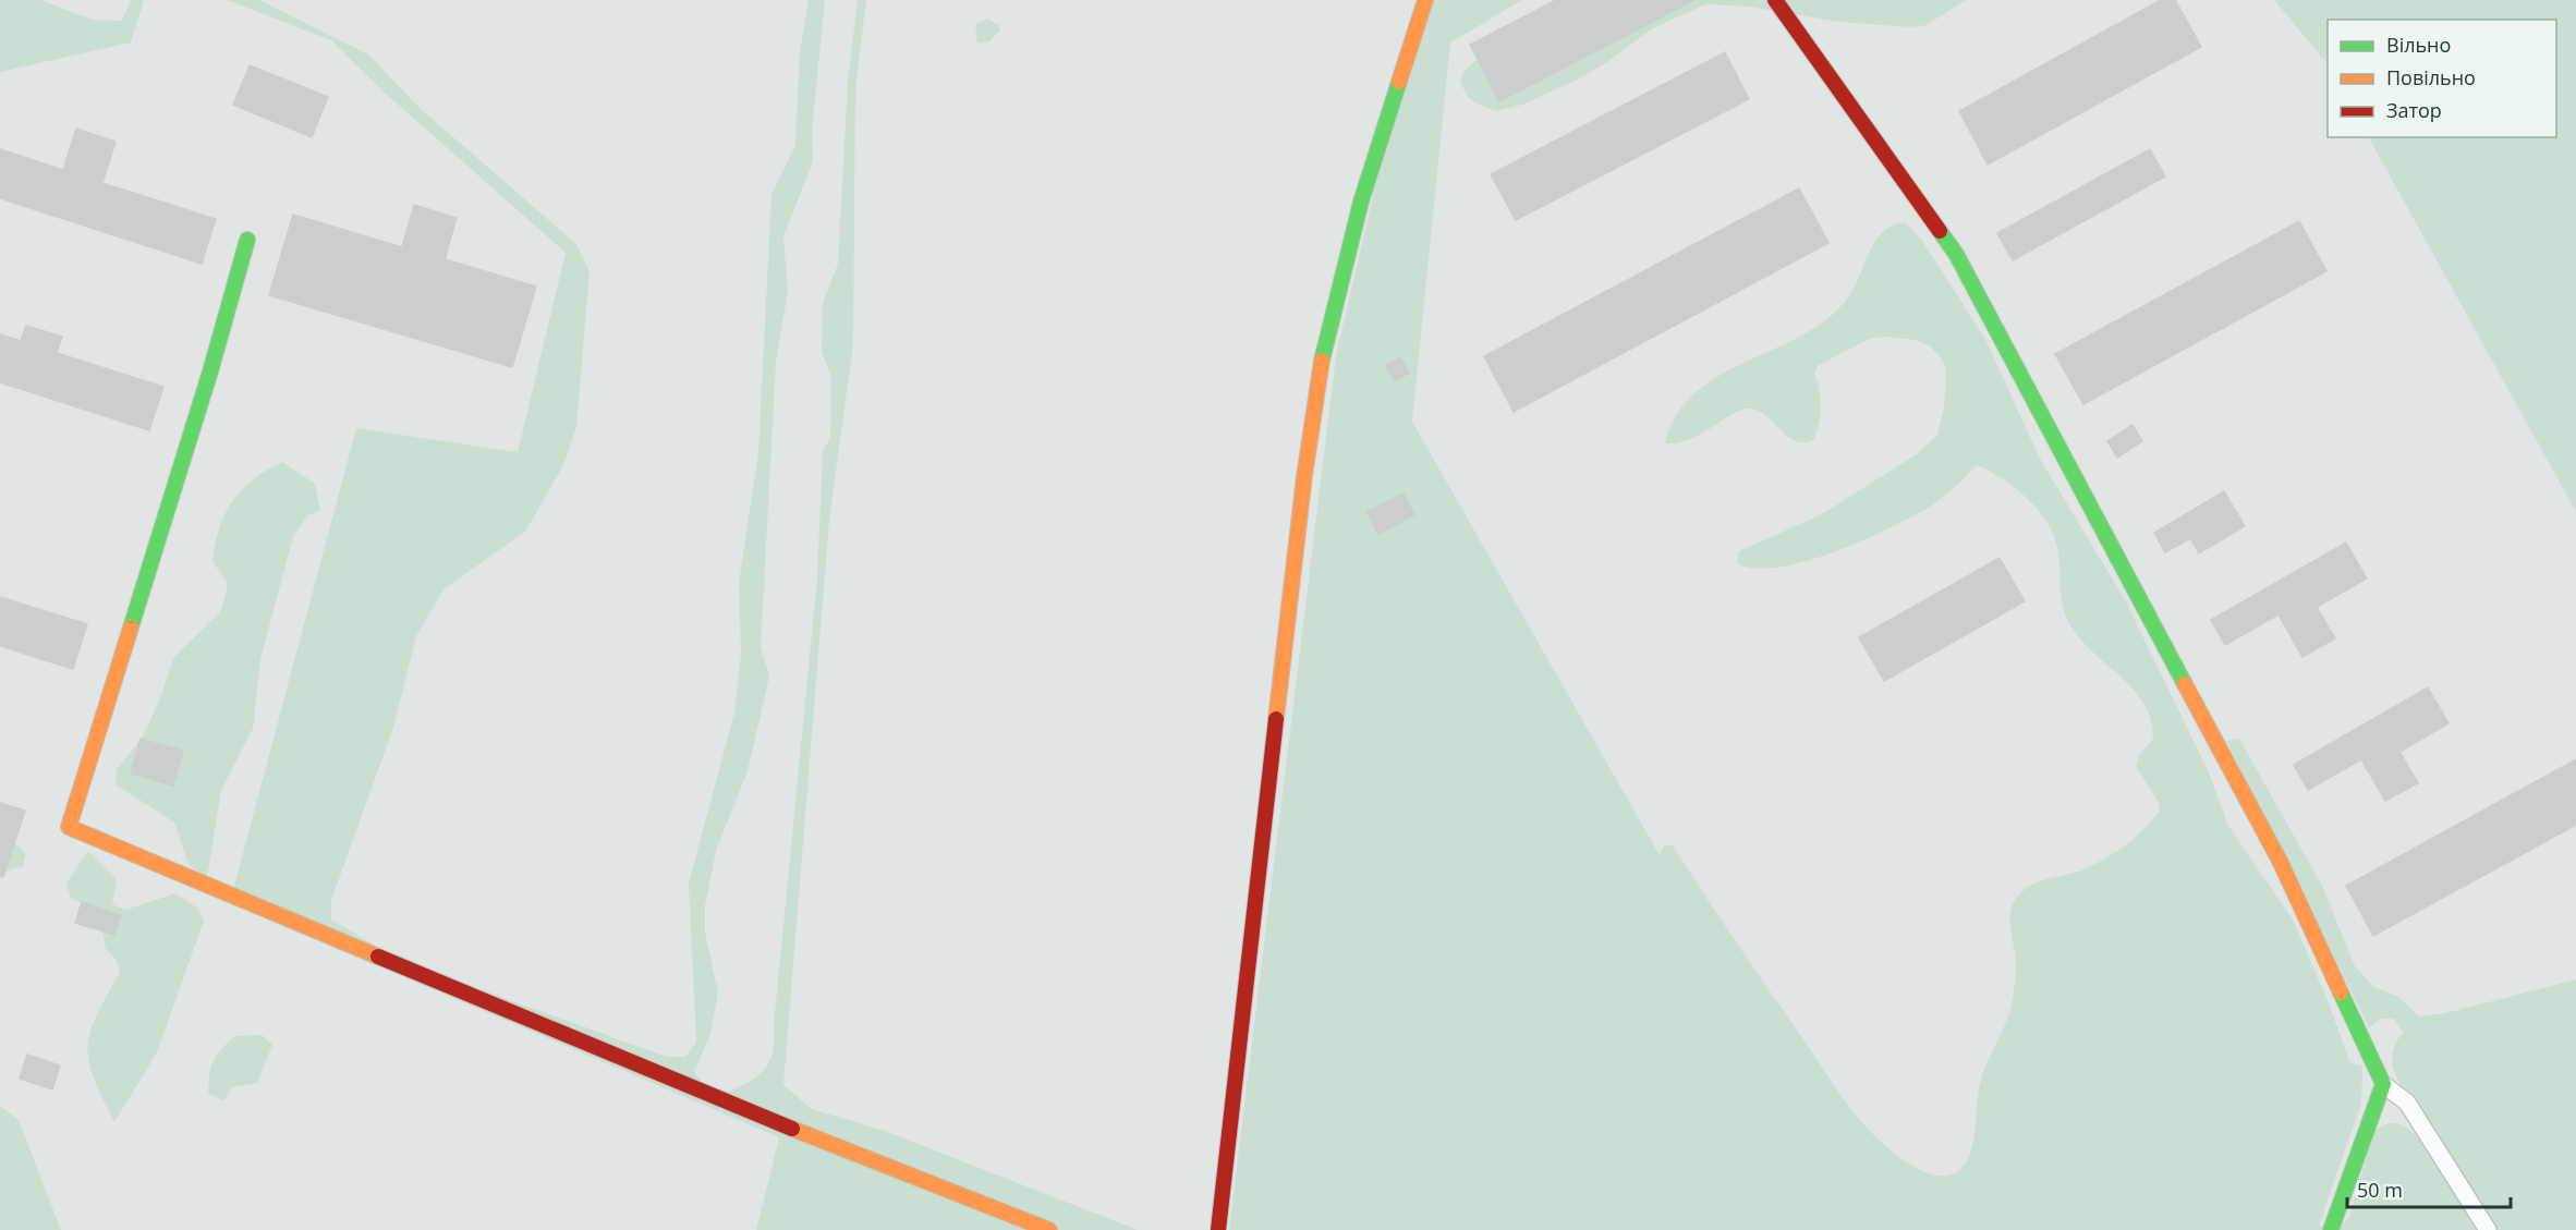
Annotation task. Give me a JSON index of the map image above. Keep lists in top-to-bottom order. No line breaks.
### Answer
{"legend":["Вільно","Повільно","Затор"],"scale_bar":"50 m"}
